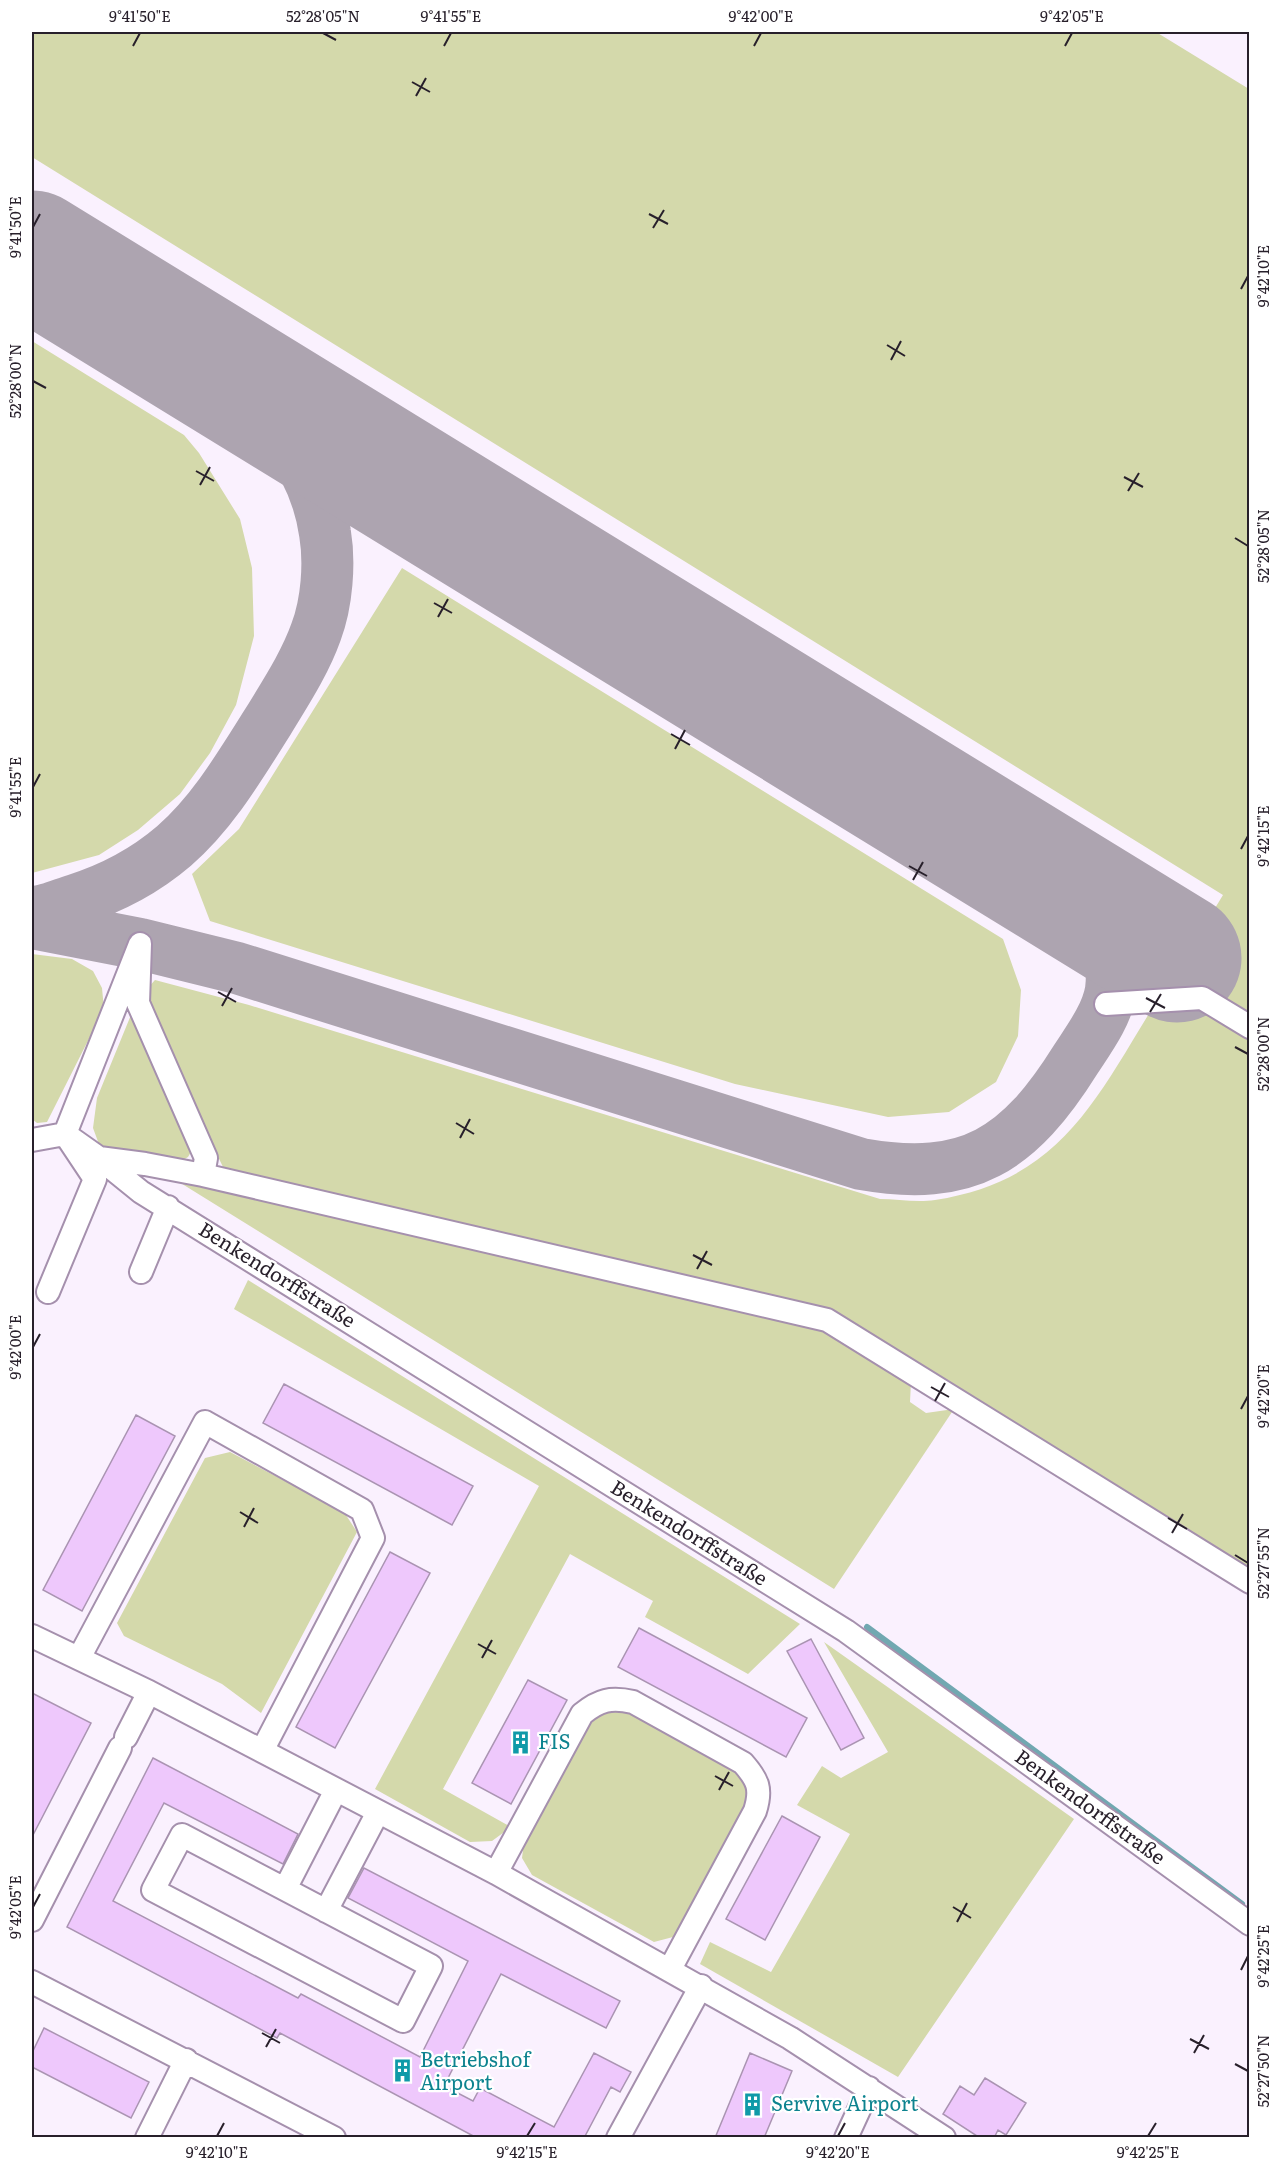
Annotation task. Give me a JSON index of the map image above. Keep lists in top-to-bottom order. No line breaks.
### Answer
{"streets":{"street":["Benkendorffstraße"]},"places":{"building":["FIS","Betriebshof Airport","Servive Airport"]},"coordinates":["9°41'50\"E","52°28'05\"N","9°41'55\"E","9°42'00\"E","9°42'05\"E","9°42'10\"E","52°28'00\"N","9°42'15\"E","9°42'20\"E","52°27'55\"N","9°42'25\"E","52°27'50\"N"]}
